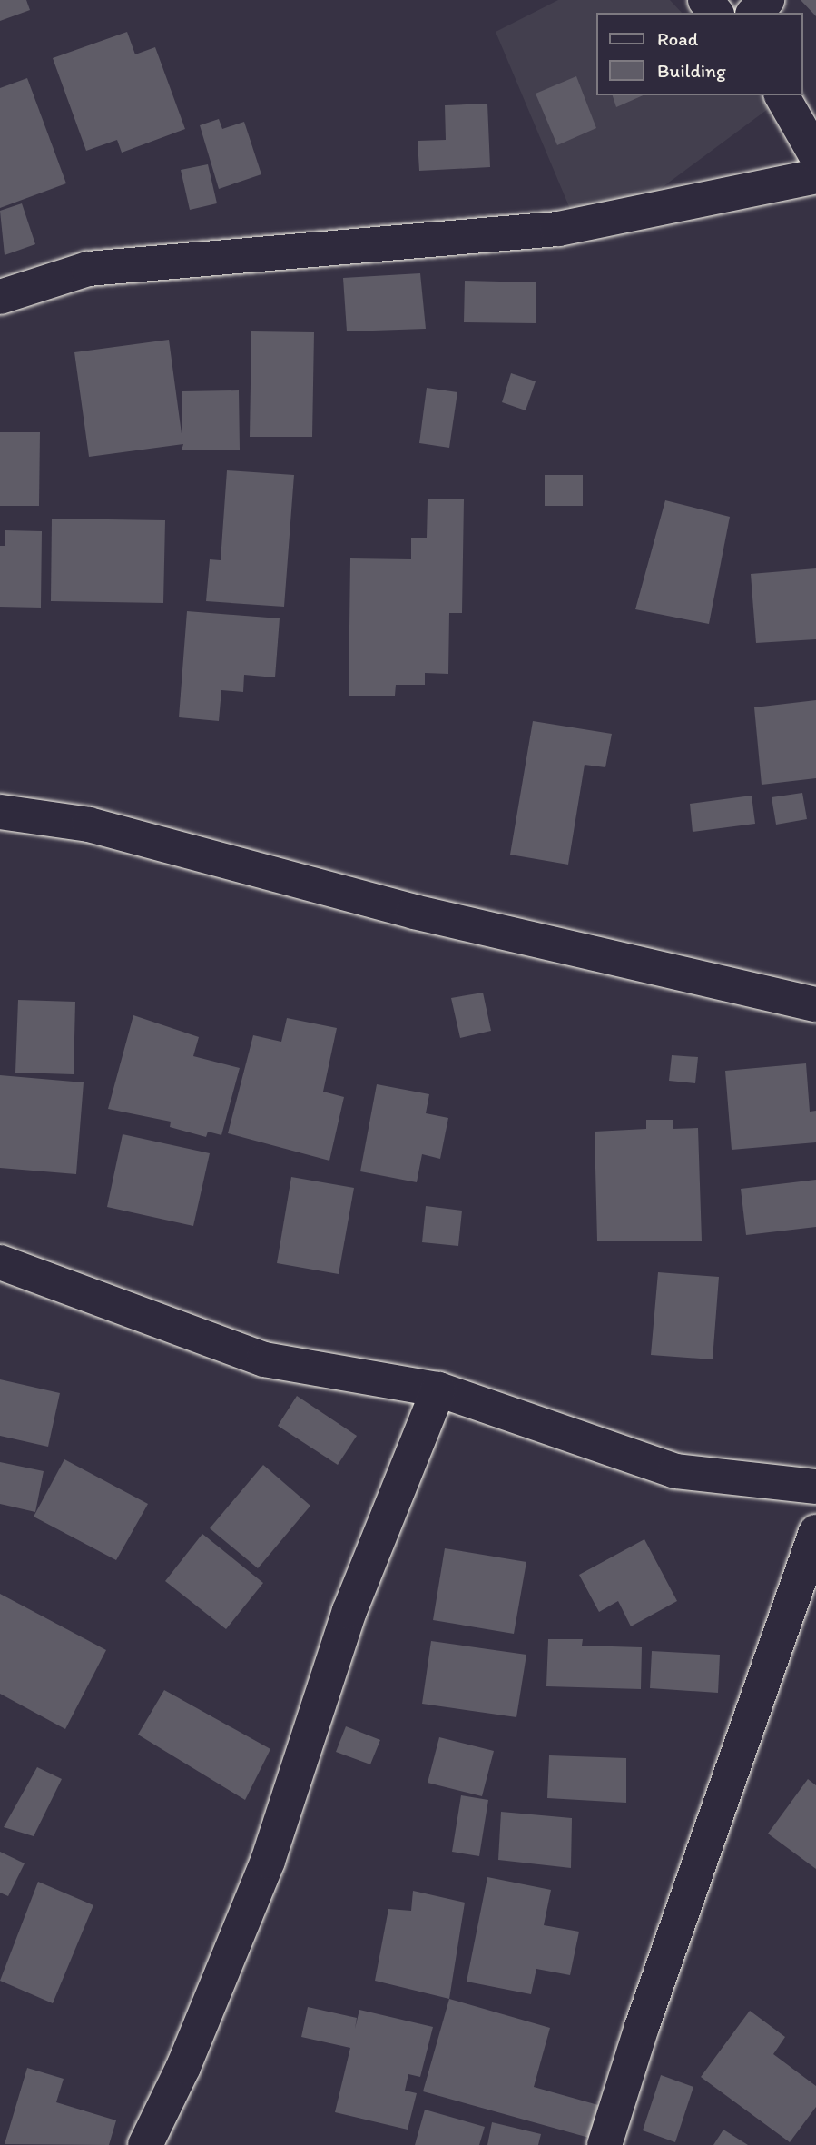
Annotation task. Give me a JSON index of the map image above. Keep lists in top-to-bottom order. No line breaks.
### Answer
{"legend":["Road","Building"]}
